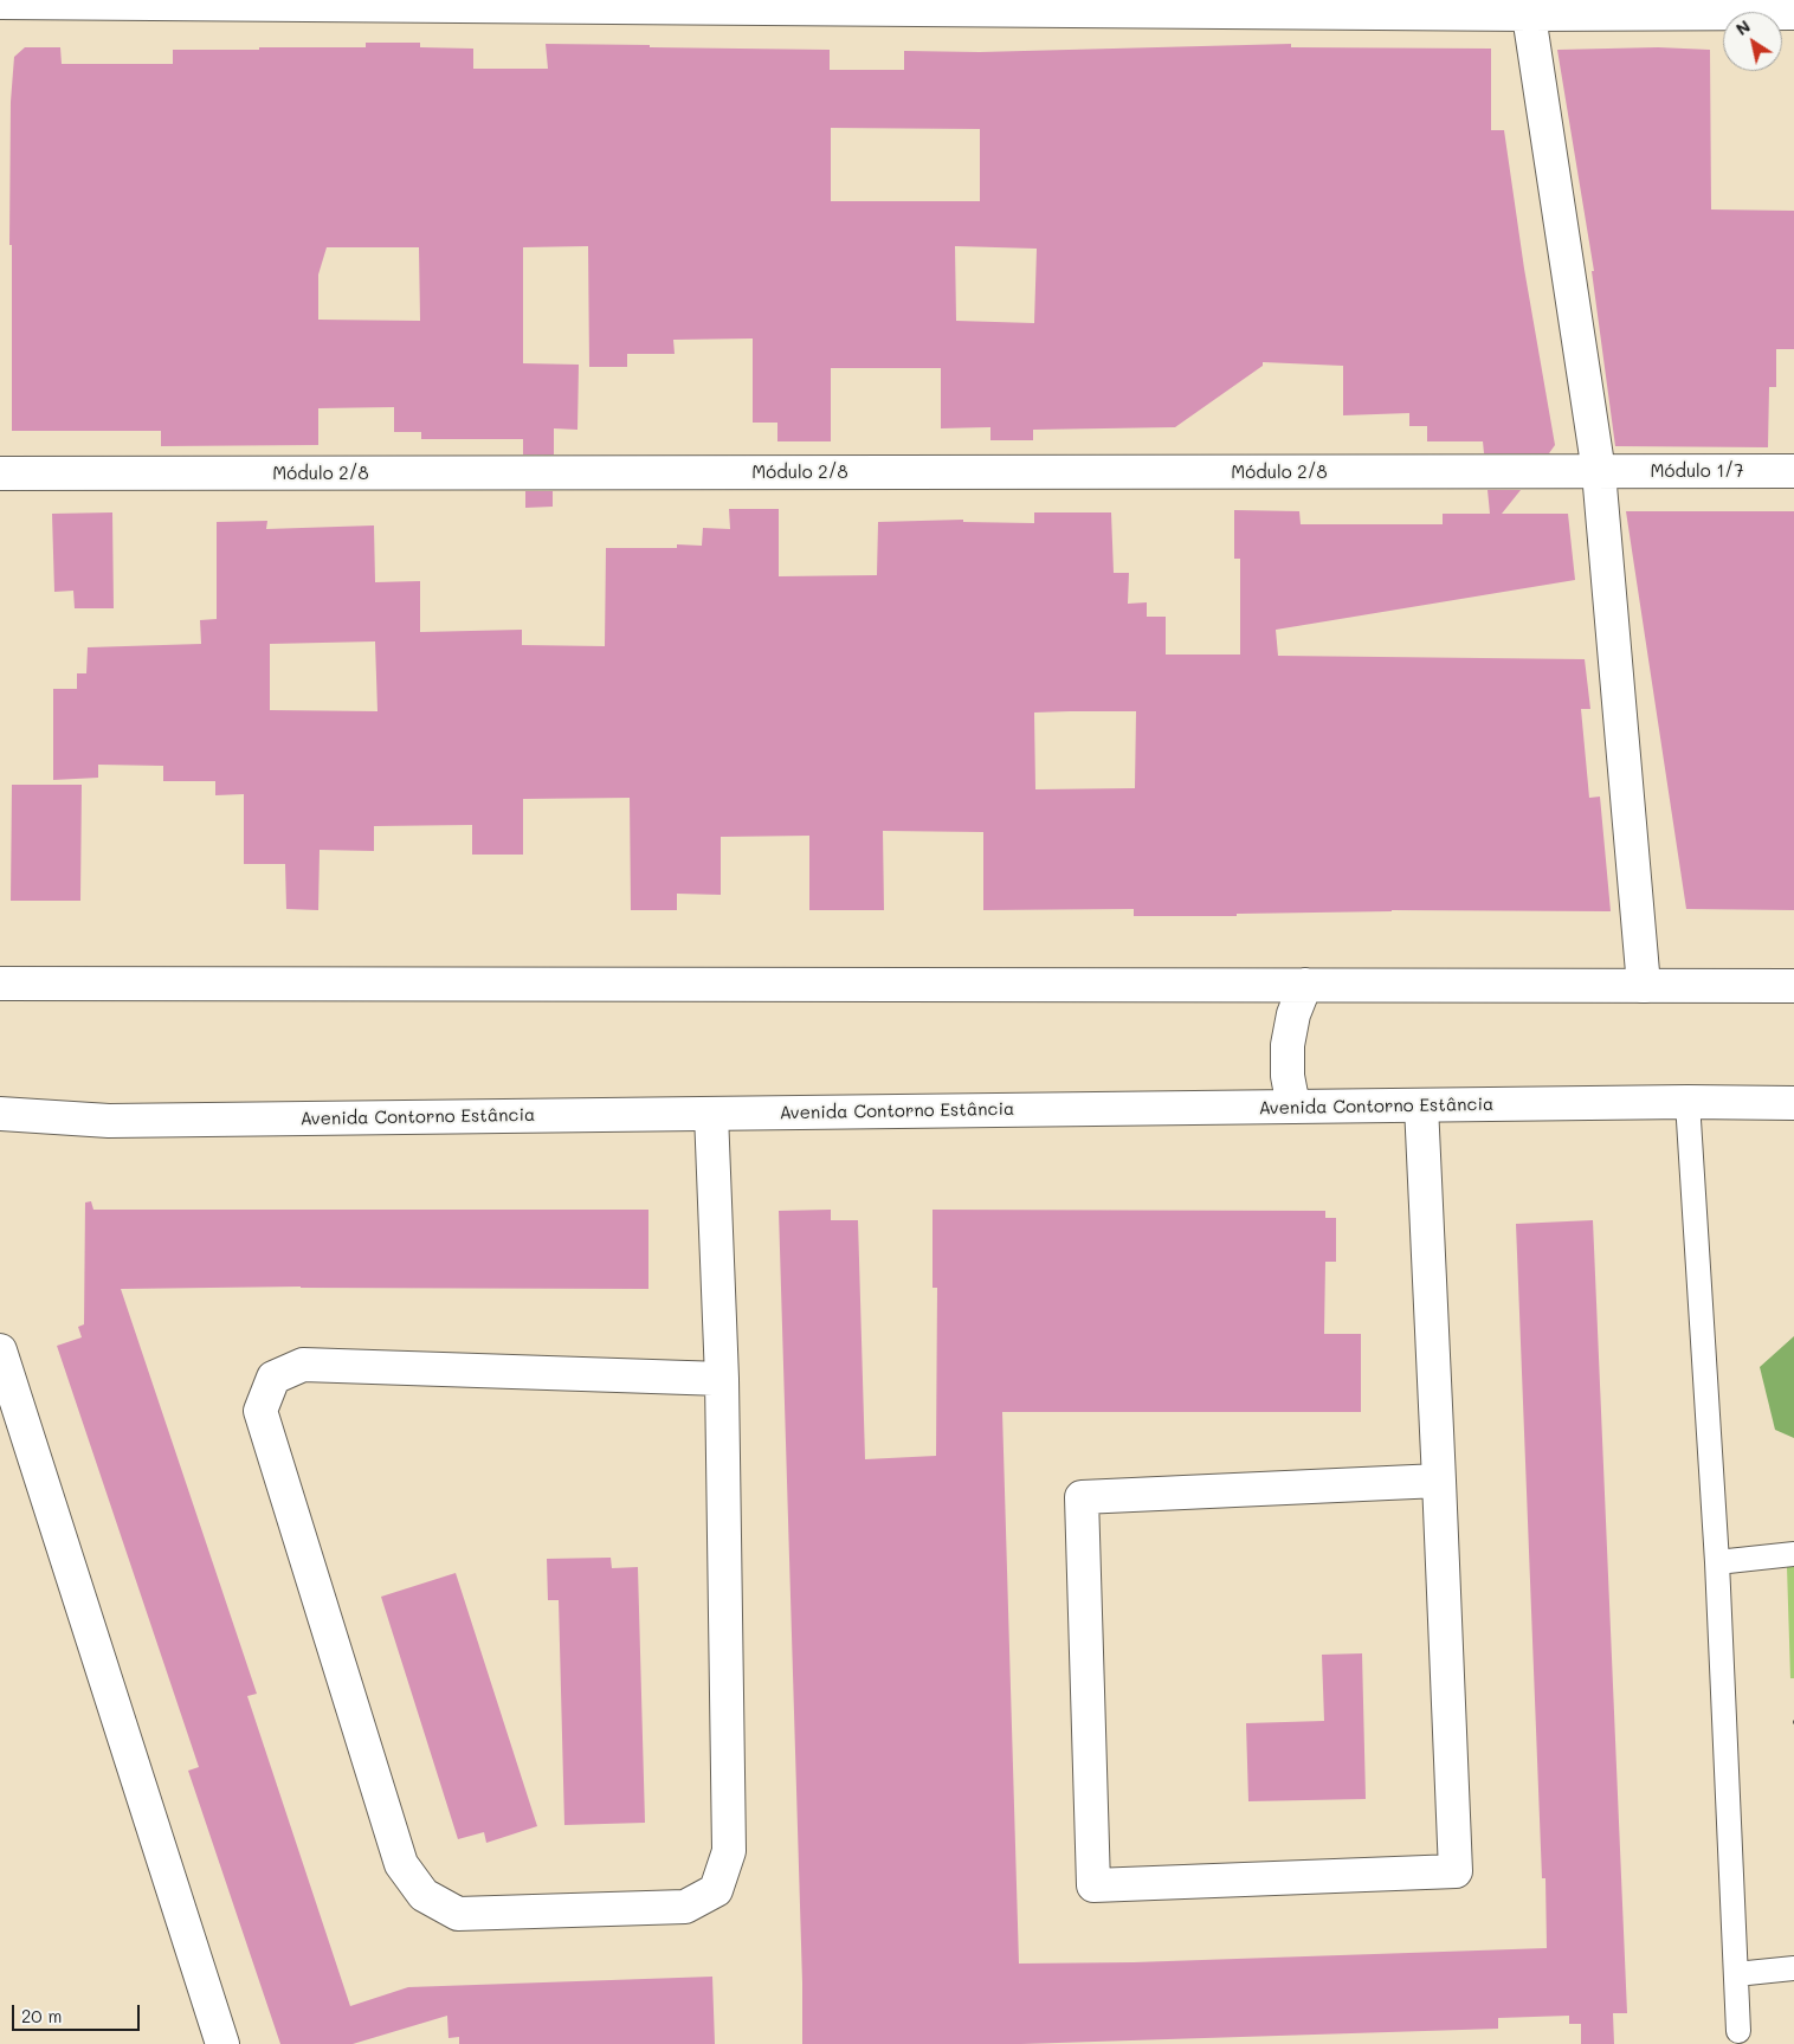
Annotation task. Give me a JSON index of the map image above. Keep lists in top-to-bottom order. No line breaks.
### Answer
{"streets":{"street":["Módulo 1/7","Módulo 2/8","Avenida Contorno Estância"]},"crossings":[["Módulo 1/7","Módulo 2/8"]],"scale_bar":"20 m","north":"top left"}
